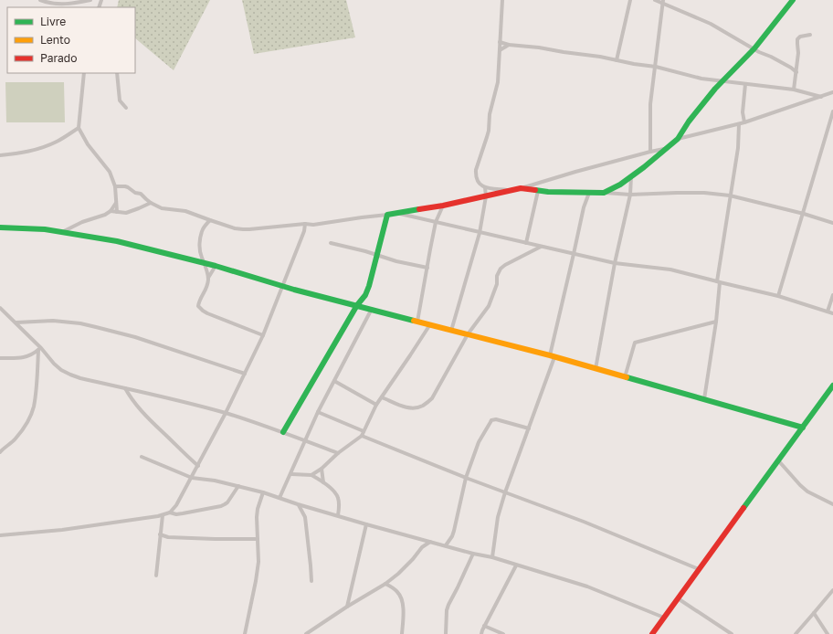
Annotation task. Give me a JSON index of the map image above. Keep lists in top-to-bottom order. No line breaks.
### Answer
{"legend":["Livre","Lento","Parado"]}
